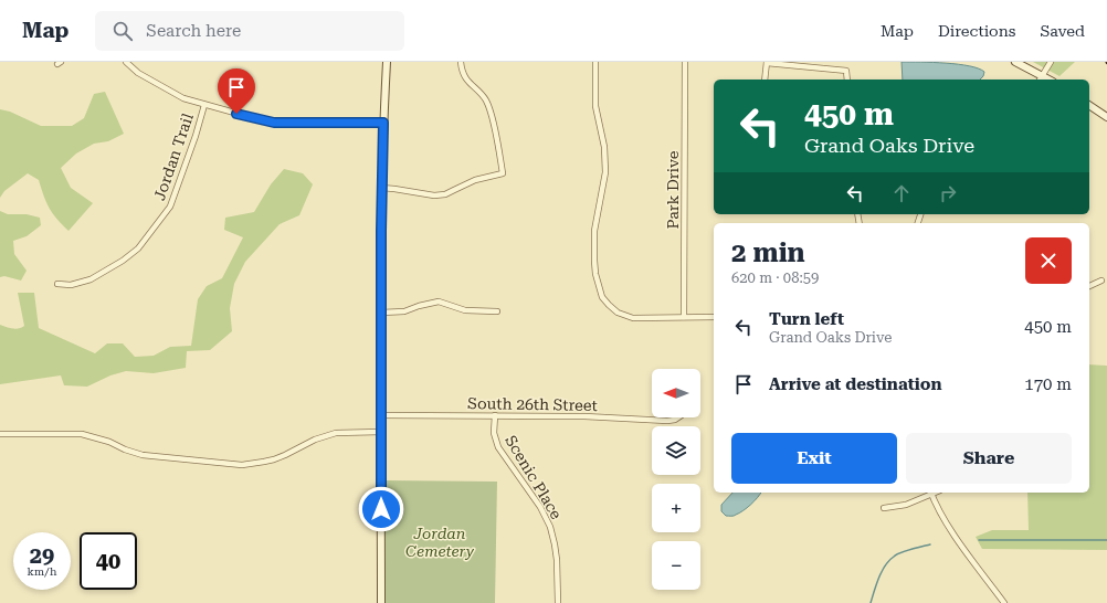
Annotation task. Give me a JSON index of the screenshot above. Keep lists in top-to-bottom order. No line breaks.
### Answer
{"streets":{"street":["Jordan Trail","Park Drive","South 26th Street","Scenic Place"]},"crossings":[["South 26th Street","Scenic Place"]],"parks":["Jordan Cemetery"],"north":"left","page":{"header":"Map","search":"Search here","nav":["Map","Directions","Saved"],"turn":["450 m","Grand Oaks Drive"],"heading":["2 min","620 m · 08:59"],"list":[{"name":"Turn left","note":"Grand Oaks Drive","value":"450 m"},{"name":"Arrive at destination","value":"170 m"}],"map_buttons":["+","−"],"buttons":["Exit","Share"],"speed":"29 km/h","limit":"40"}}
